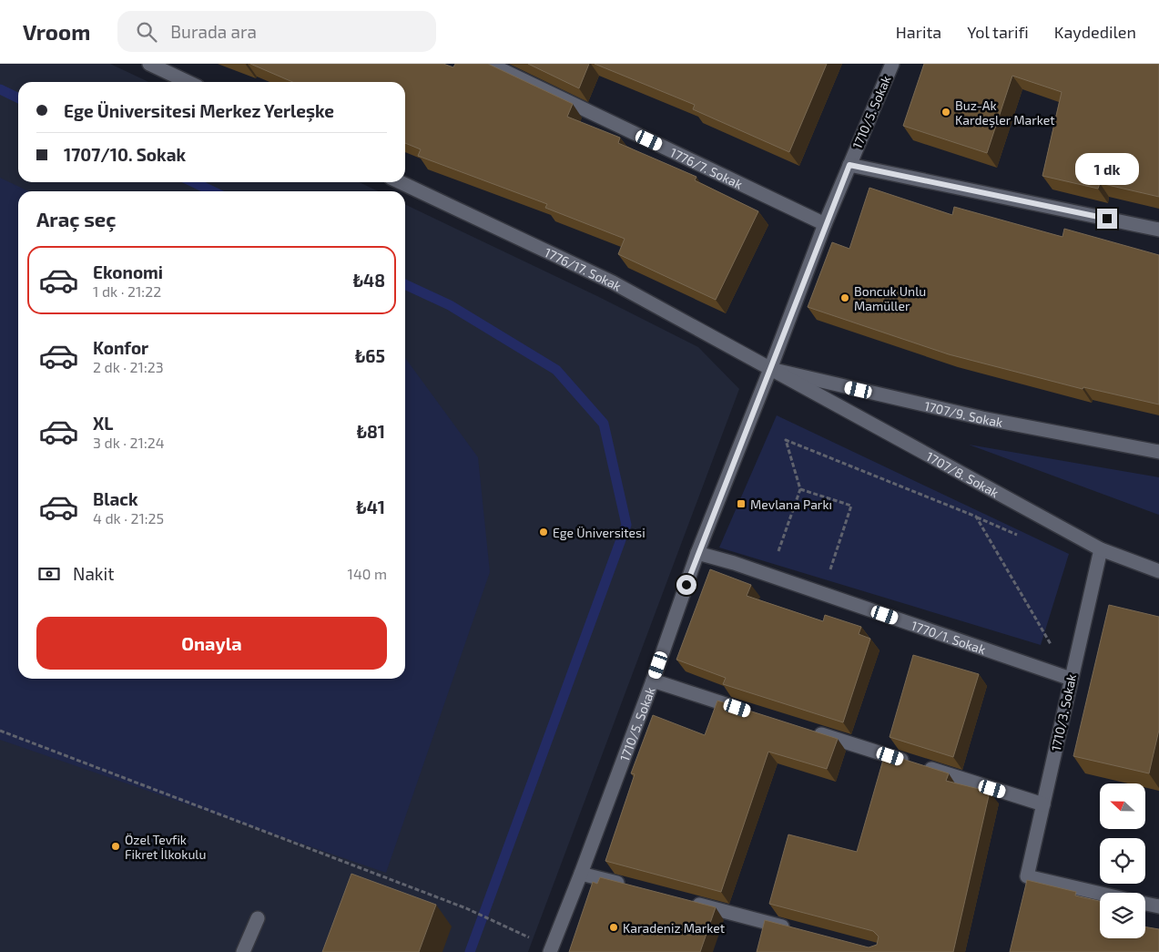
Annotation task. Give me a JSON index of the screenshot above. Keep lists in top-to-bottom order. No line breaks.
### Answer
{"streets":{"street":["1710/5. Sokak","1776/7. Sokak","1776/17. Sokak","1707/9. Sokak","1707/8. Sokak","1770/1. Sokak","1710/3. Sokak"]},"crossings":[["1710/5. Sokak","1776/7. Sokak"],["1710/5. Sokak","1776/17. Sokak"],["1710/5. Sokak","1707/9. Sokak"],["1710/5. Sokak","1707/8. Sokak"],["1710/5. Sokak","1770/1. Sokak"],["1776/17. Sokak","1707/9. Sokak"],["1776/17. Sokak","1707/8. Sokak"],["1707/9. Sokak","1707/8. Sokak"],["1707/8. Sokak","1710/3. Sokak"],["1770/1. Sokak","1710/3. Sokak"]],"places":{"other":["Buz-Ak Kardeşler Market","Boncuk Unlu Mamüller","Ege Üniversitesi","Özel Tevfik Fikret İlkokulu","Karadeniz Market"],"transit":["Mevlana Parkı"]},"north":"left","page":{"header":"Vroom","search":"Burada ara","nav":["Harita","Yol tarifi","Kaydedilen"],"banner":["Ege Üniversitesi Merkez Yerleşke","1707/10. Sokak"],"bubble":"1 dk","heading":"Araç seç","list":[{"name":"Ekonomi","note":"1 dk · 21:22","value":"₺48"},{"name":"Konfor","note":"2 dk · 21:23","value":"₺65"},{"name":"XL","note":"3 dk · 21:24","value":"₺81"},{"name":"Black","note":"4 dk · 21:25","value":"₺41"}],"pay":["Nakit","140 m"],"buttons":"Onayla"}}
